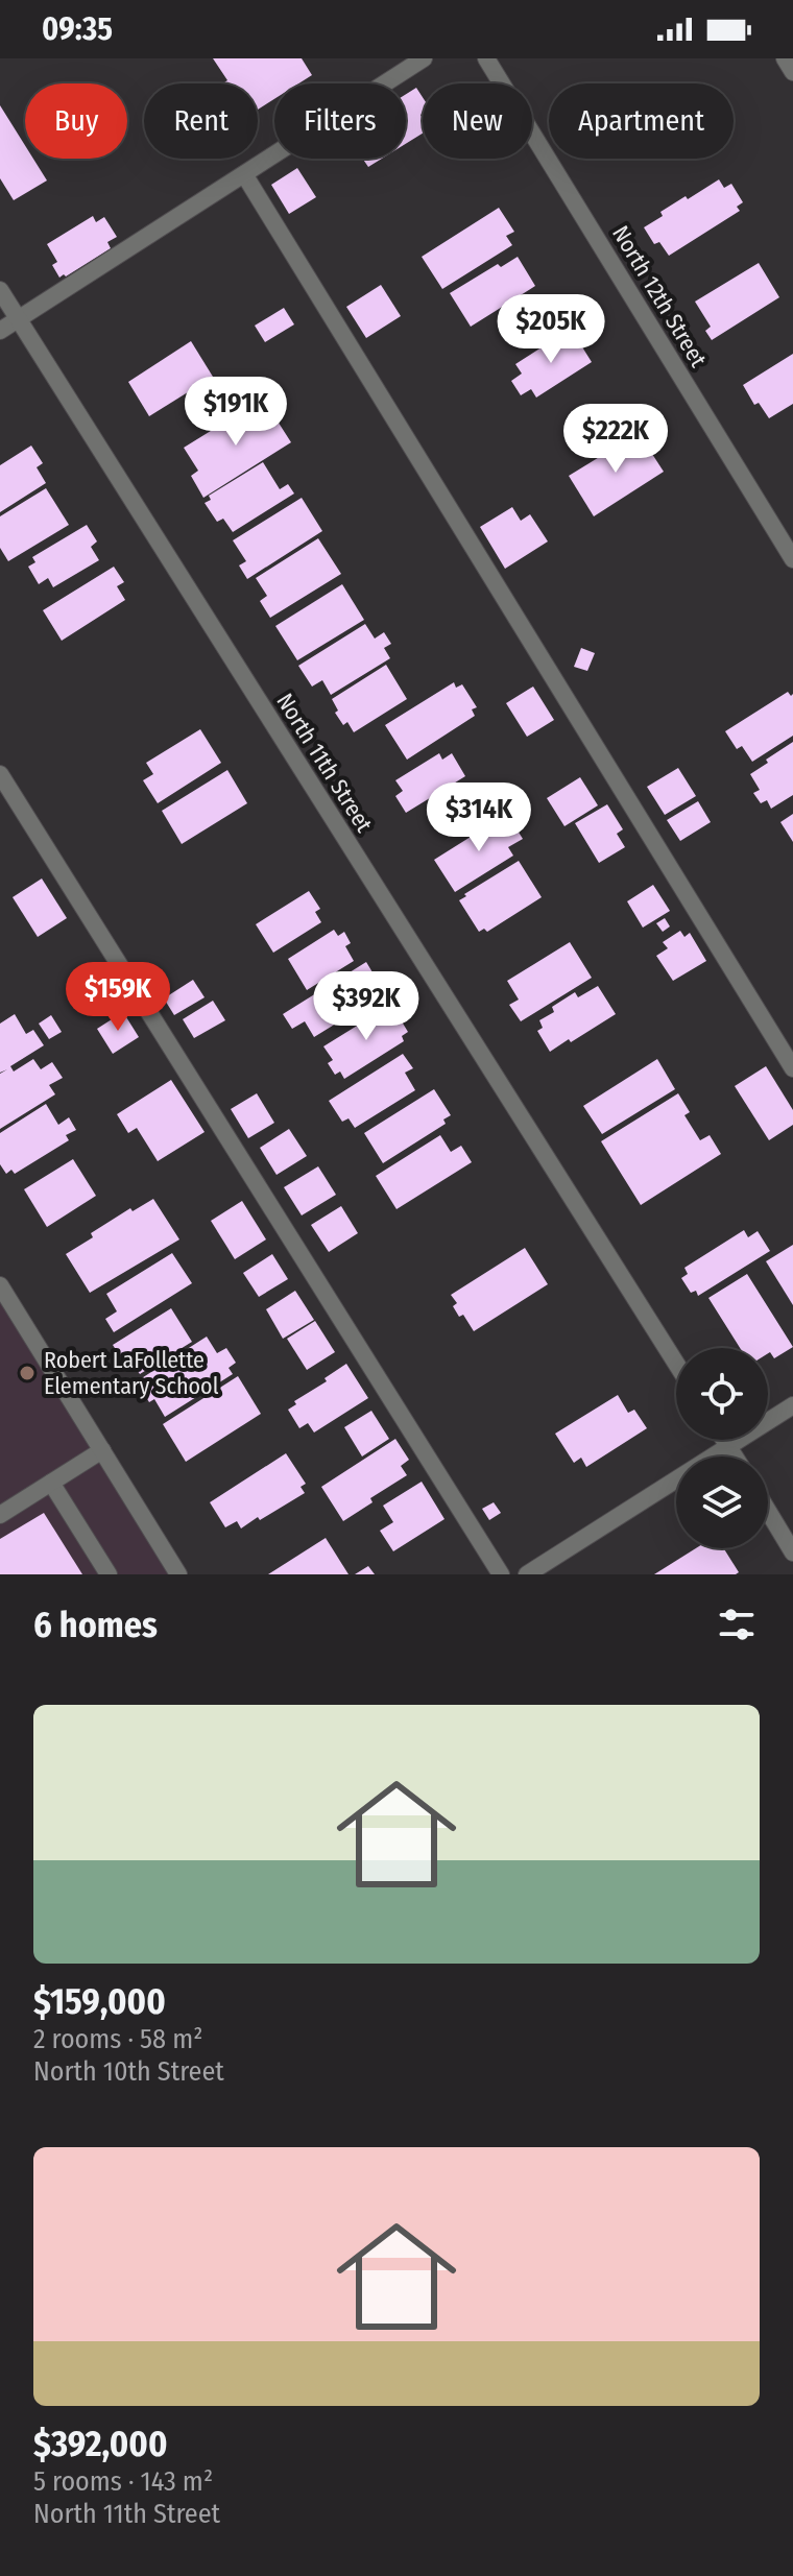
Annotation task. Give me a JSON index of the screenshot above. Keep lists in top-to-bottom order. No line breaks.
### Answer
{"streets":{"street":["North 12th Street","North 11th Street"]},"places":["Robert LaFollette Elementary School"],"page":{"status":"09:35","chip":["Buy","Rent","Filters","New","Apartment"],"price":["$205K","$191K","$222K","$314K","$159K","$392K"],"heading":"6 homes","list":[{"name":"$159,000","note":"2 rooms · 58 m² · North 10th Street"},{"name":"$392,000","note":"5 rooms · 143 m² · North 11th Street"}]}}
